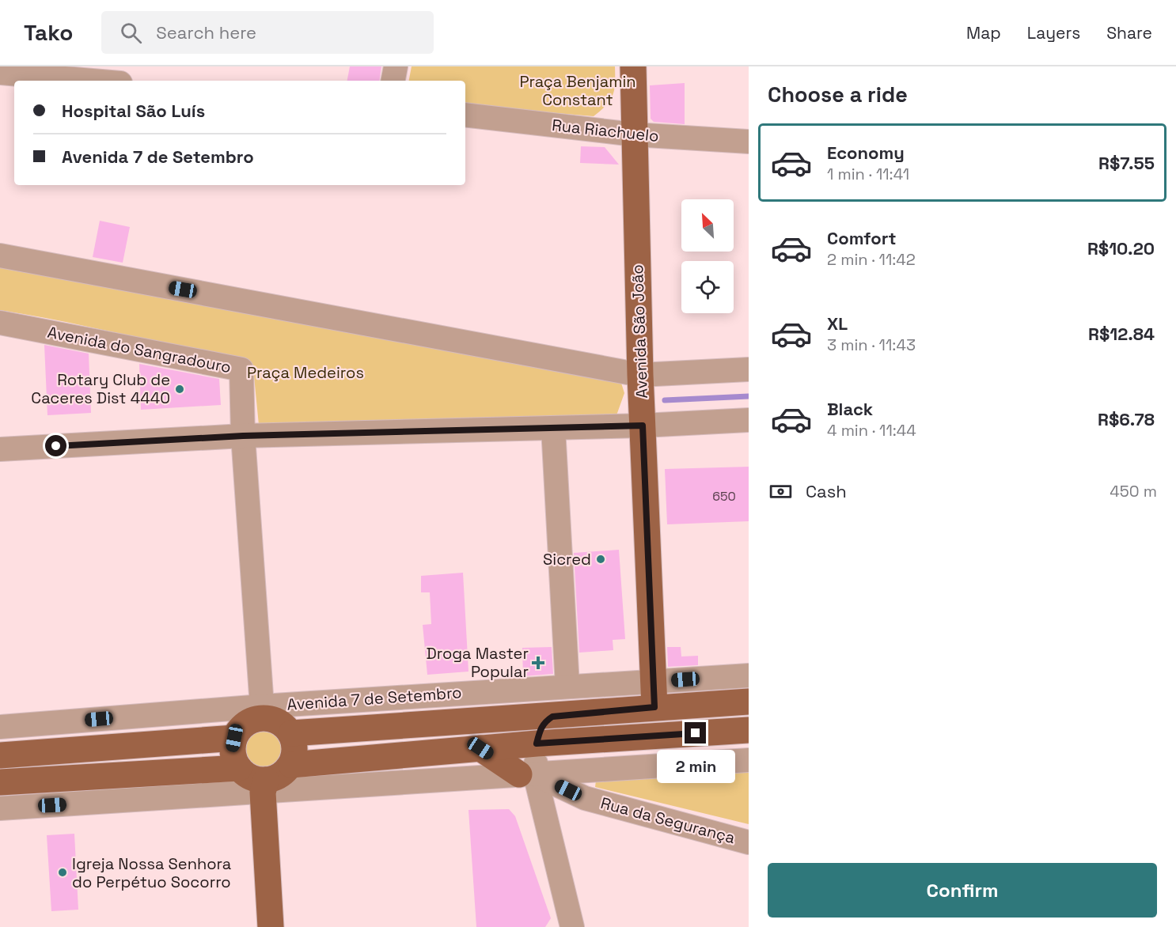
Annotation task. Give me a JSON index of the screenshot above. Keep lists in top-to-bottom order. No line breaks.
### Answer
{"streets":{"main road":["Avenida São João","Avenida 7 de Setembro"],"street":["Rua Riachuelo","Avenida do Sangradouro","Rua da Segurança"]},"crossings":[["Rua Riachuelo","Avenida São João"],["Avenida São João","Avenida 7 de Setembro"]],"parks":["Praça Benjamin Constant","Praça Medeiros"],"places":{"other":["Rotary Club de Caceres Dist 4440","Sicred","Igreja Nossa Senhora do Perpétuo Socorro"],"health":["Droga Master Popular"]},"house_numbers":["650"],"north":"top left","page":{"header":"Tako","search":"Search here","nav":["Map","Layers","Share"],"heading":"Choose a ride","banner":["Hospital São Luís","Avenida 7 de Setembro"],"list":[{"name":"Economy","note":"1 min · 11:41","value":"R$7.55"},{"name":"Comfort","note":"2 min · 11:42","value":"R$10.20"},{"name":"XL","note":"3 min · 11:43","value":"R$12.84"},{"name":"Black","note":"4 min · 11:44","value":"R$6.78"}],"pay":["Cash","450 m"],"bubble":"2 min","buttons":"Confirm"}}
